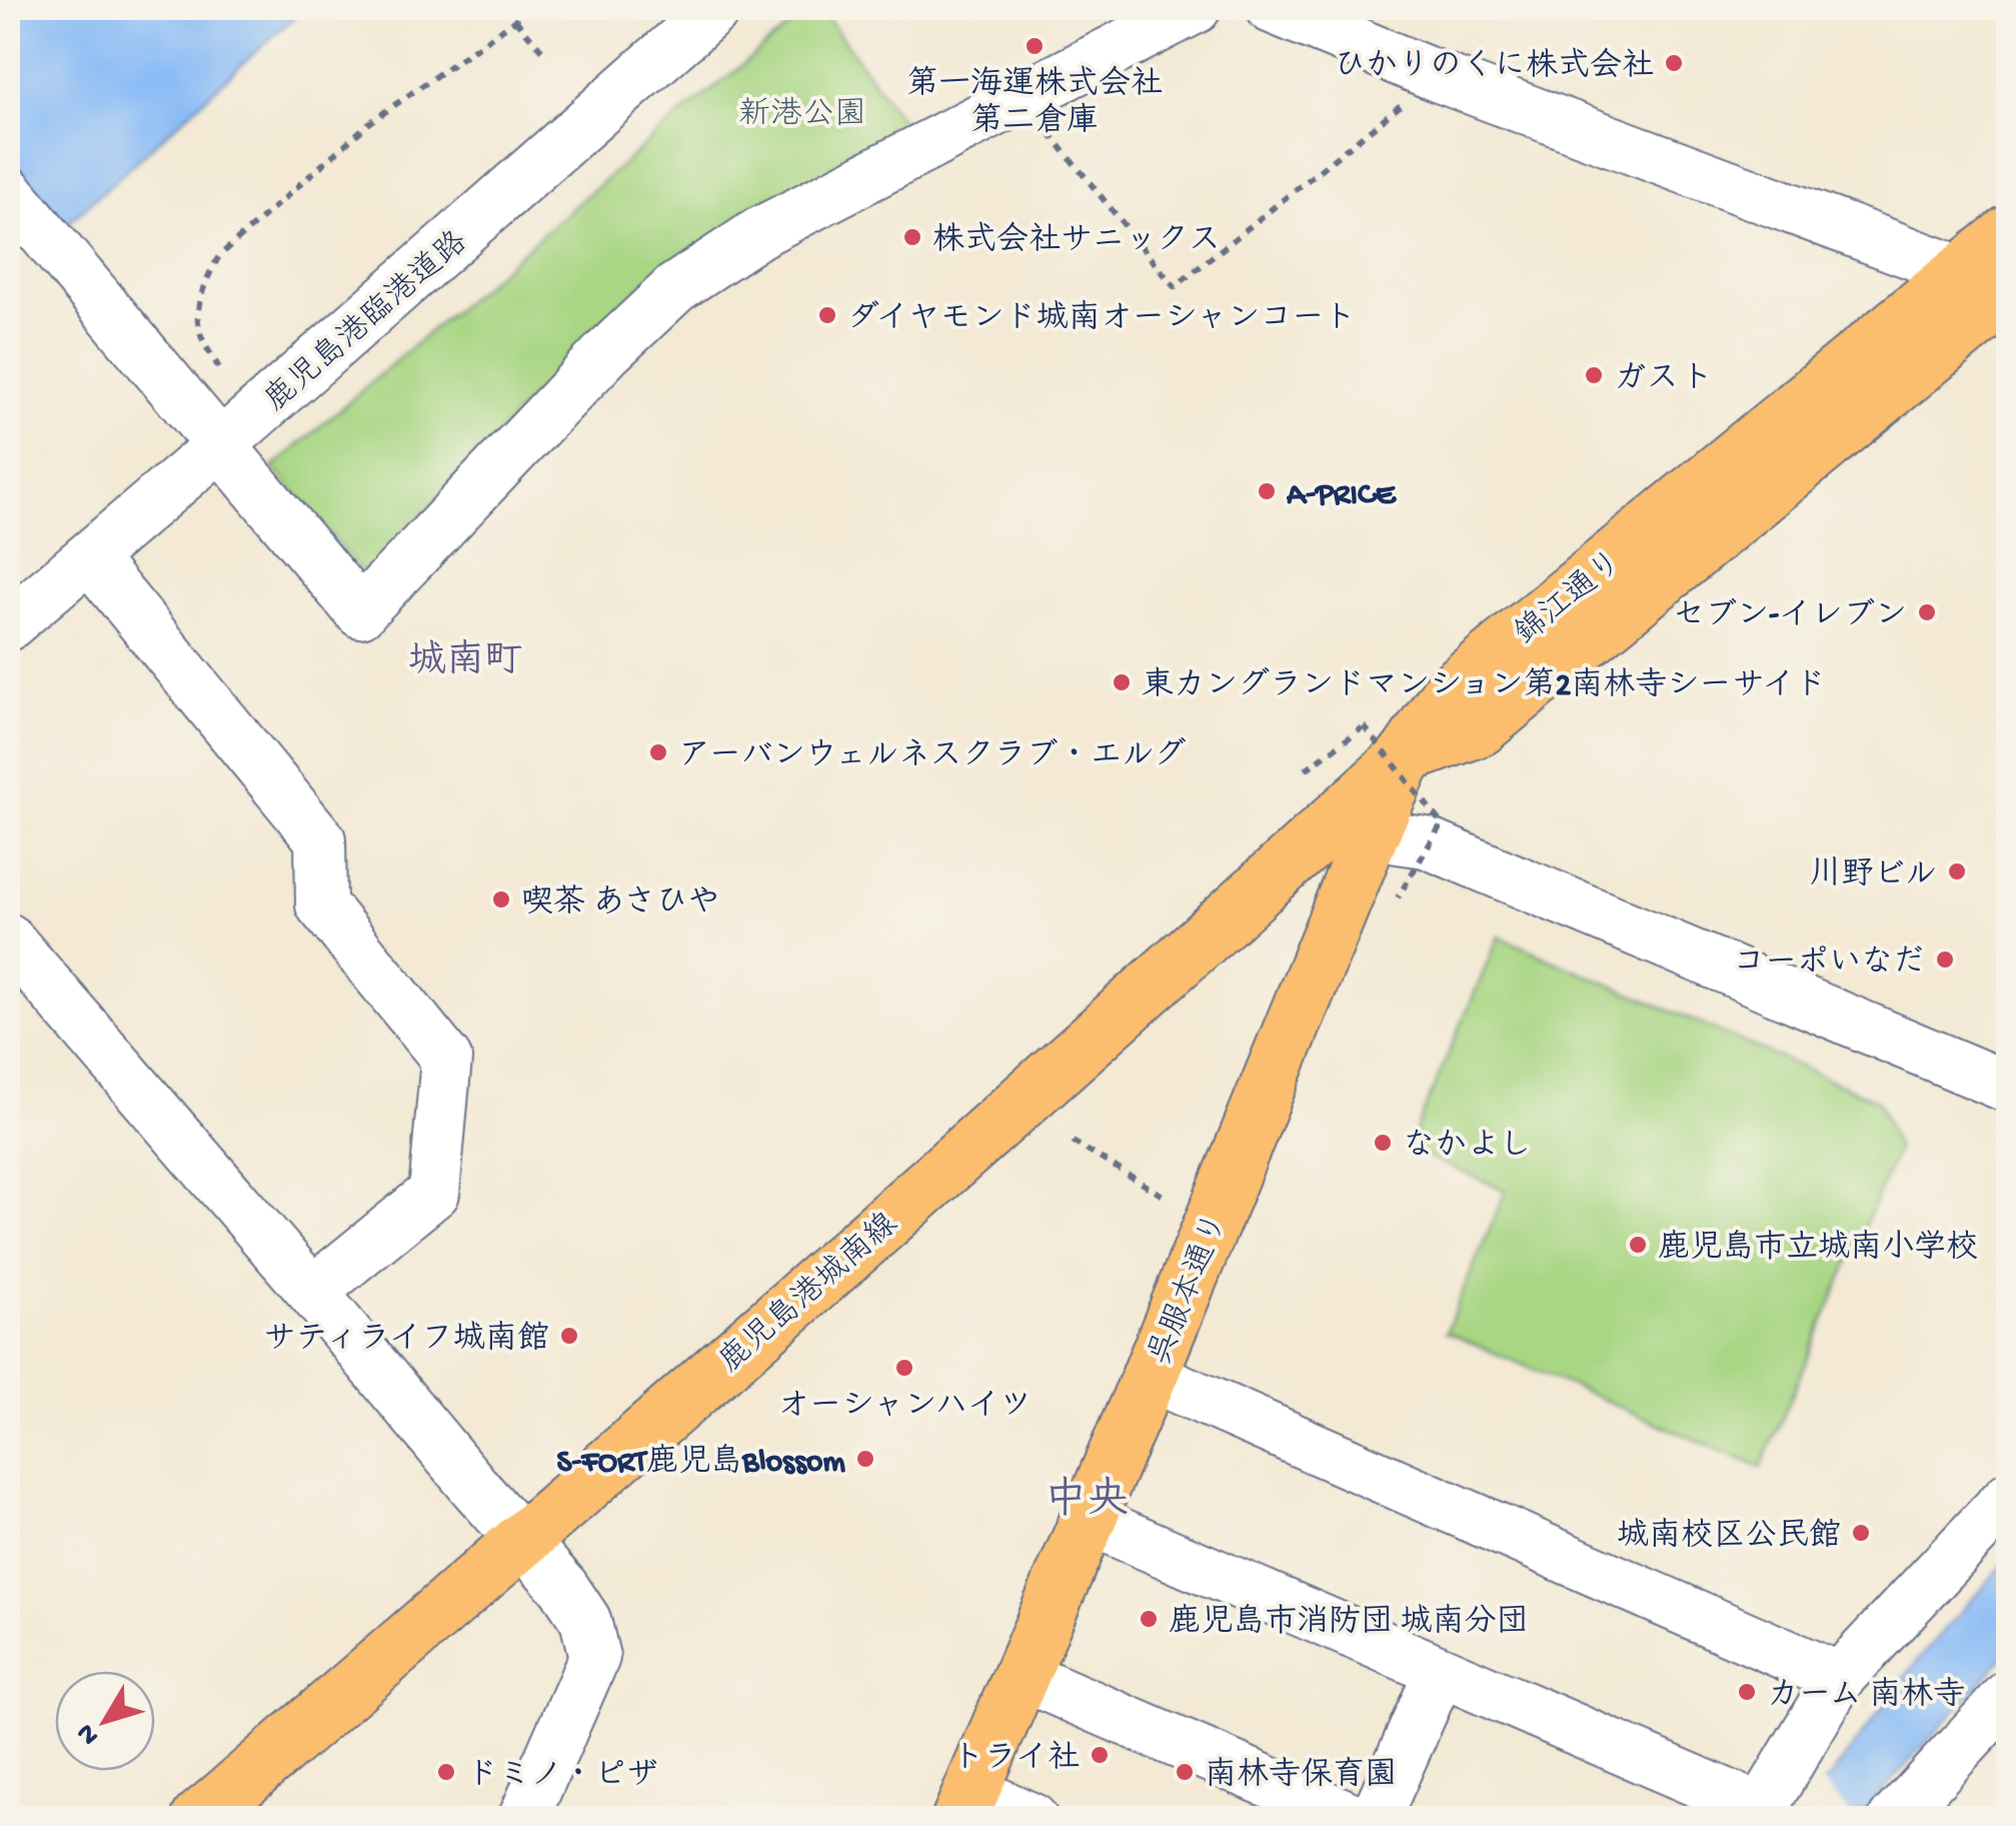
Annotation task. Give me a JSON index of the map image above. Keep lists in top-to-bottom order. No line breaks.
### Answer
{"streets":{"main road":["錦江通り","呉服本通り","鹿児島港城南線"],"street":["鹿児島港臨港道路"]},"crossings":[["錦江通り","呉服本通り"],["錦江通り","鹿児島港城南線"],["呉服本通り","鹿児島港城南線"]],"districts":["城南町","中央"],"parks":["新港公園"],"places":["第一海運株式会社 第二倉庫","ひかりのくに株式会社","株式会社サニックス","ダイヤモンド城南オーシャンコート","ガスト","A-PRICE","セブン-イレブン","東カングランドマンション第2南林寺シーサイド","アーバンウェルネスクラブ・エルグ","川野ビル","喫茶 あさひや","コーポいなだ","なかよし","鹿児島市立城南小学校","サティライフ城南館","オーシャンハイツ","S-FORT鹿児島Blossom","城南校区公民館","鹿児島市消防団 城南分団","カーム 南林寺","トライ社","ドミノ・ピザ","南林寺保育園"],"north":"bottom left"}
